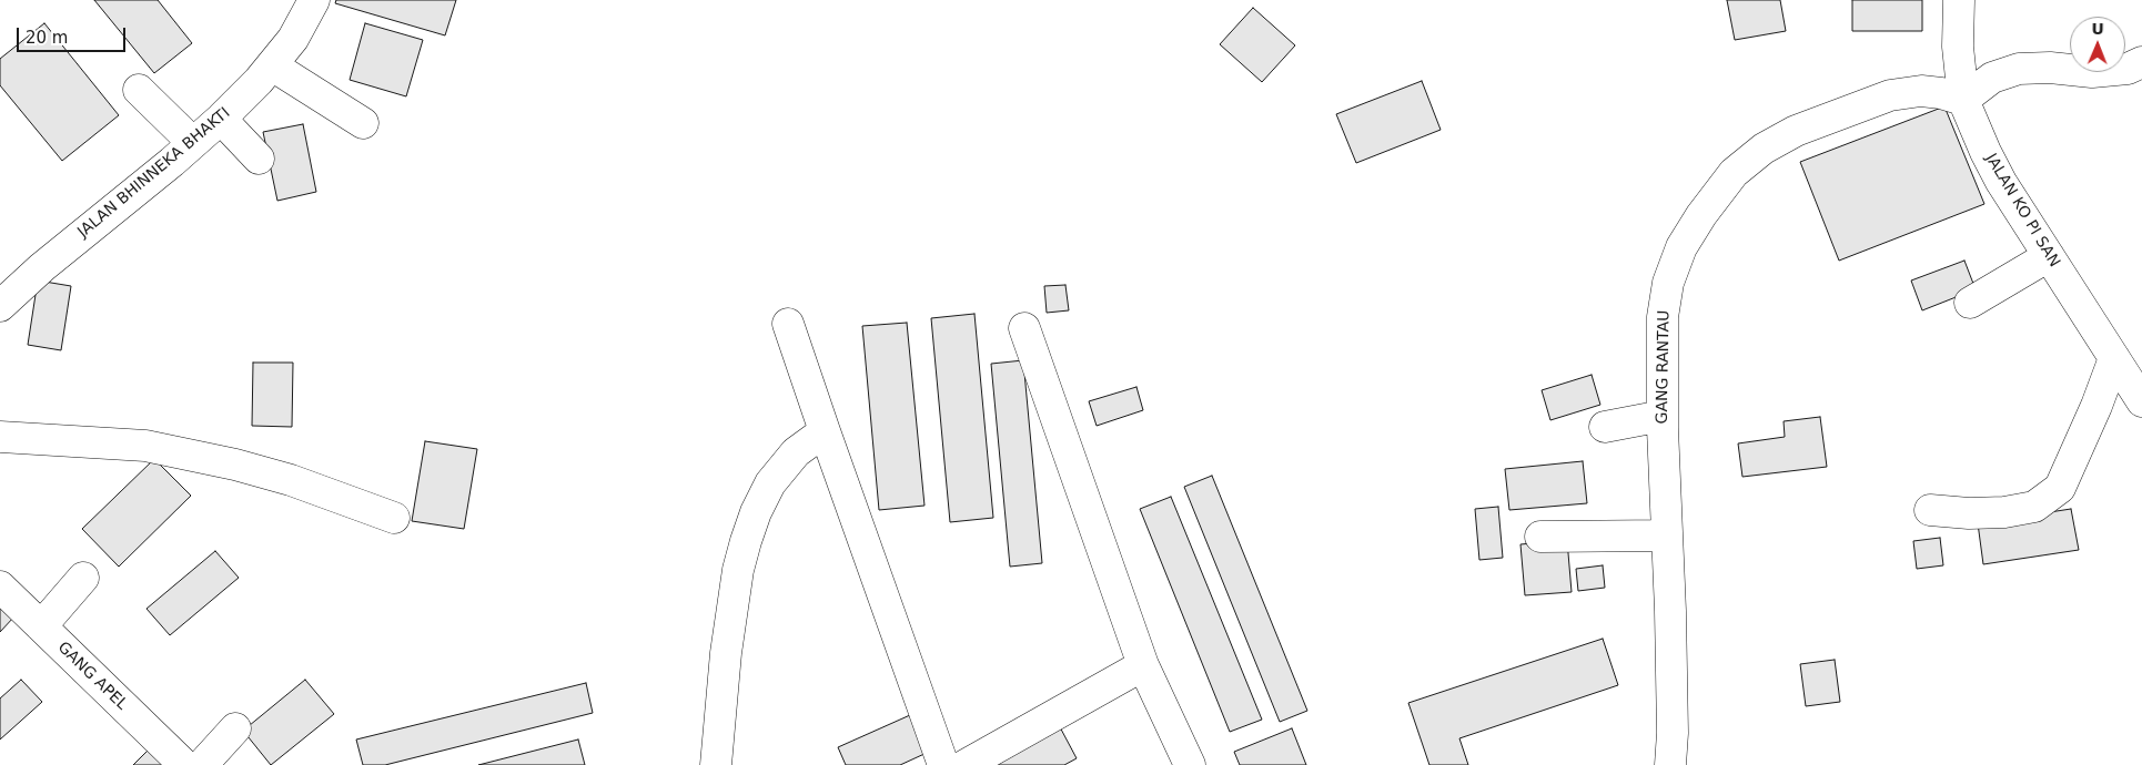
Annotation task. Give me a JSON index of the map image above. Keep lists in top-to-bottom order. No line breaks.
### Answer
{"streets":{"street":["JALAN BHINNEKA BHAKTI","JALAN KO PI SAN","GANG RANTAU","GANG APEL"]},"crossings":[["JALAN KO PI SAN","GANG RANTAU"]],"scale_bar":"20 m","north":"top"}
